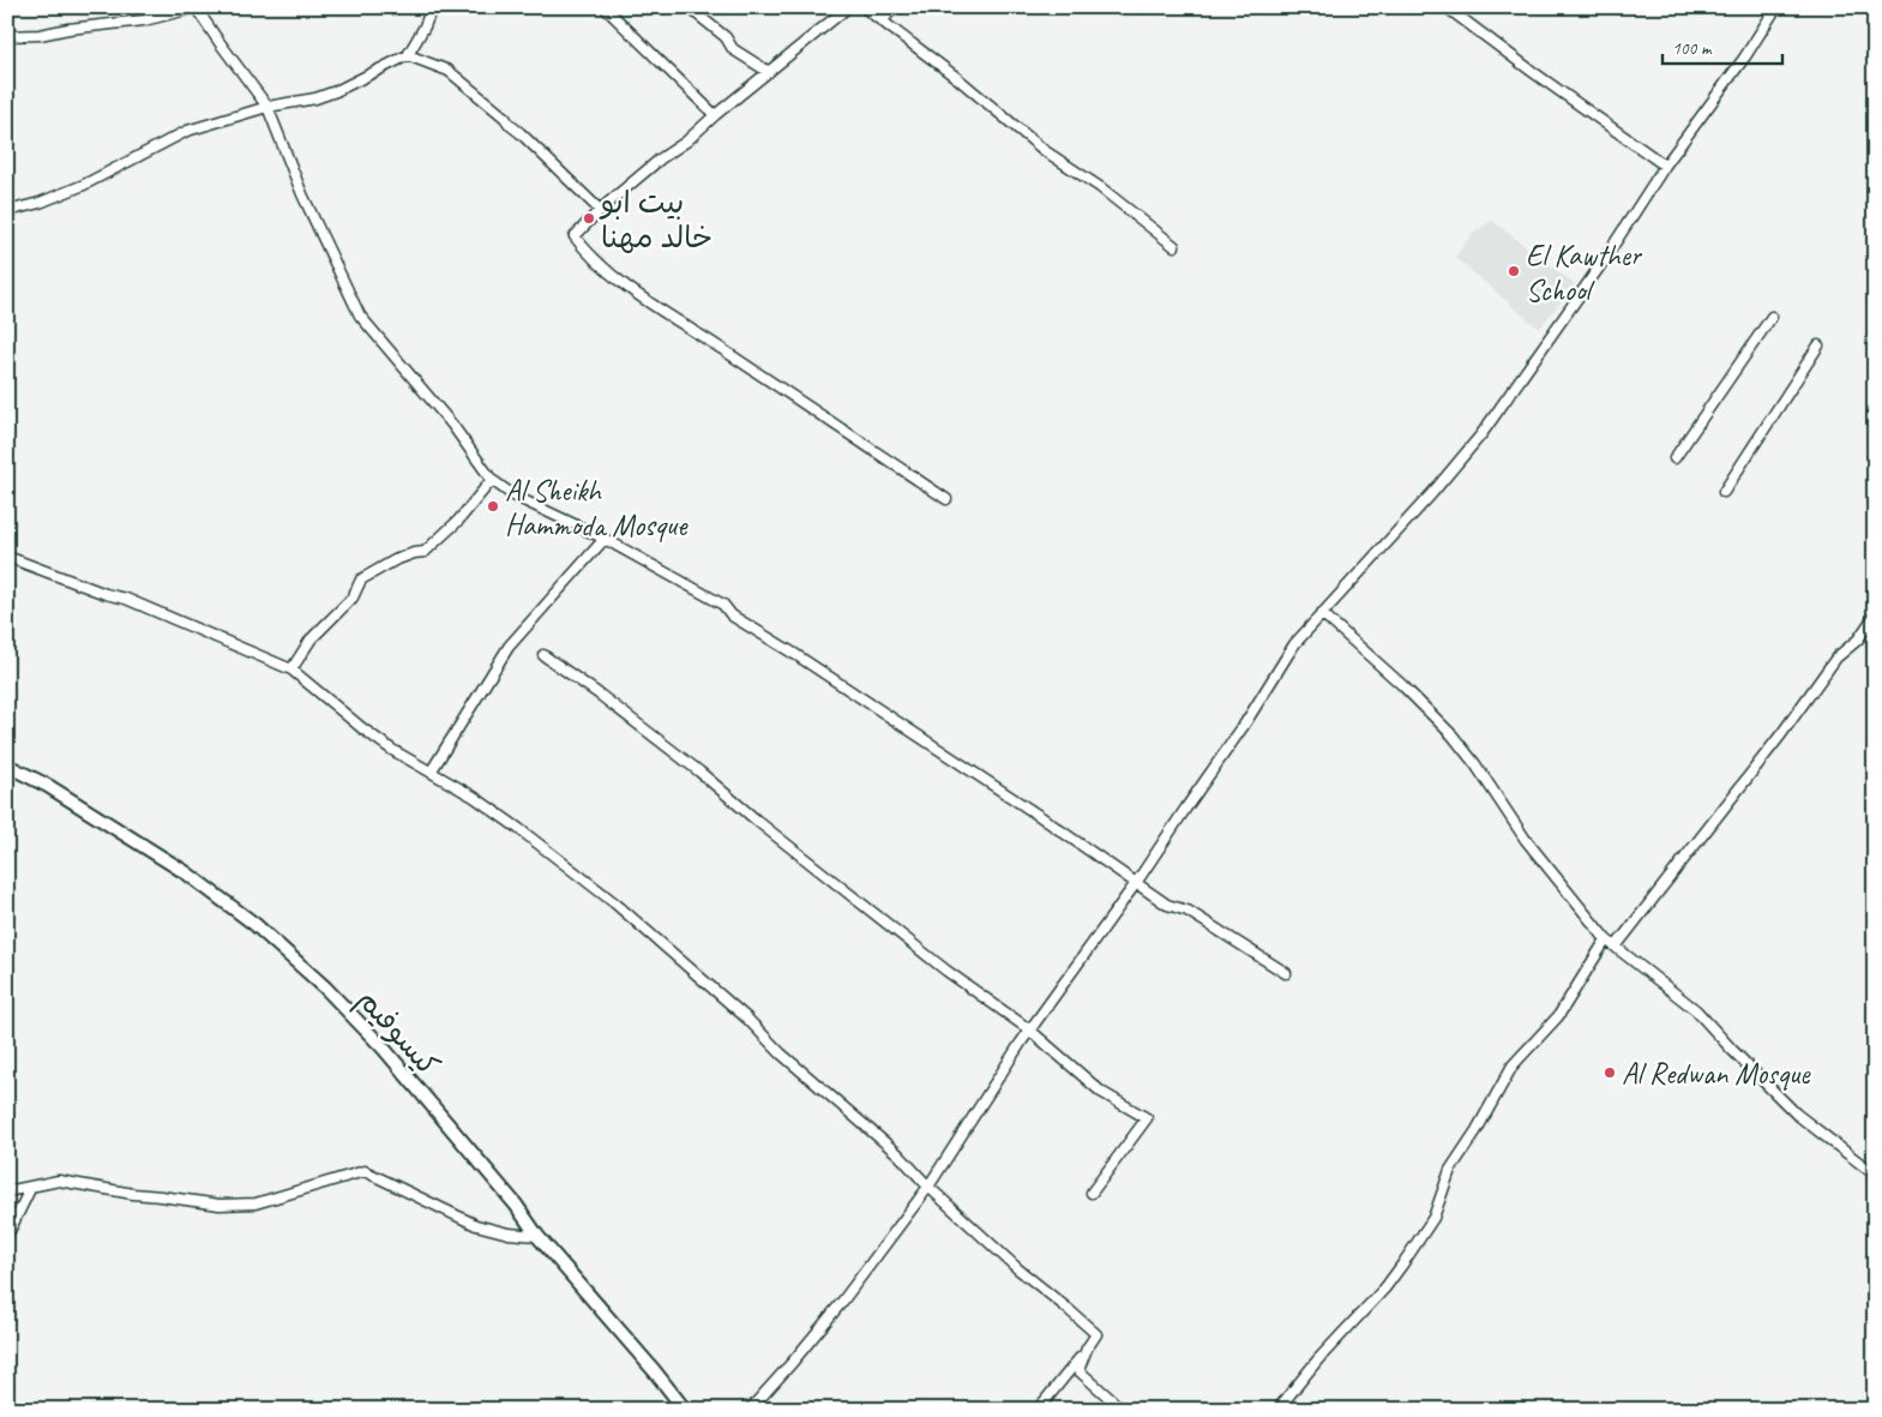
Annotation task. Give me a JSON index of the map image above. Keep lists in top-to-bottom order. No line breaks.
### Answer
{"streets":{"street":["كيسوفيم"]},"places":["بيت ابو خالد مهنا","El Kawther School","Al Sheikh Hammoda Mosque","Al Redwan Mosque"],"scale_bar":"100 m"}
